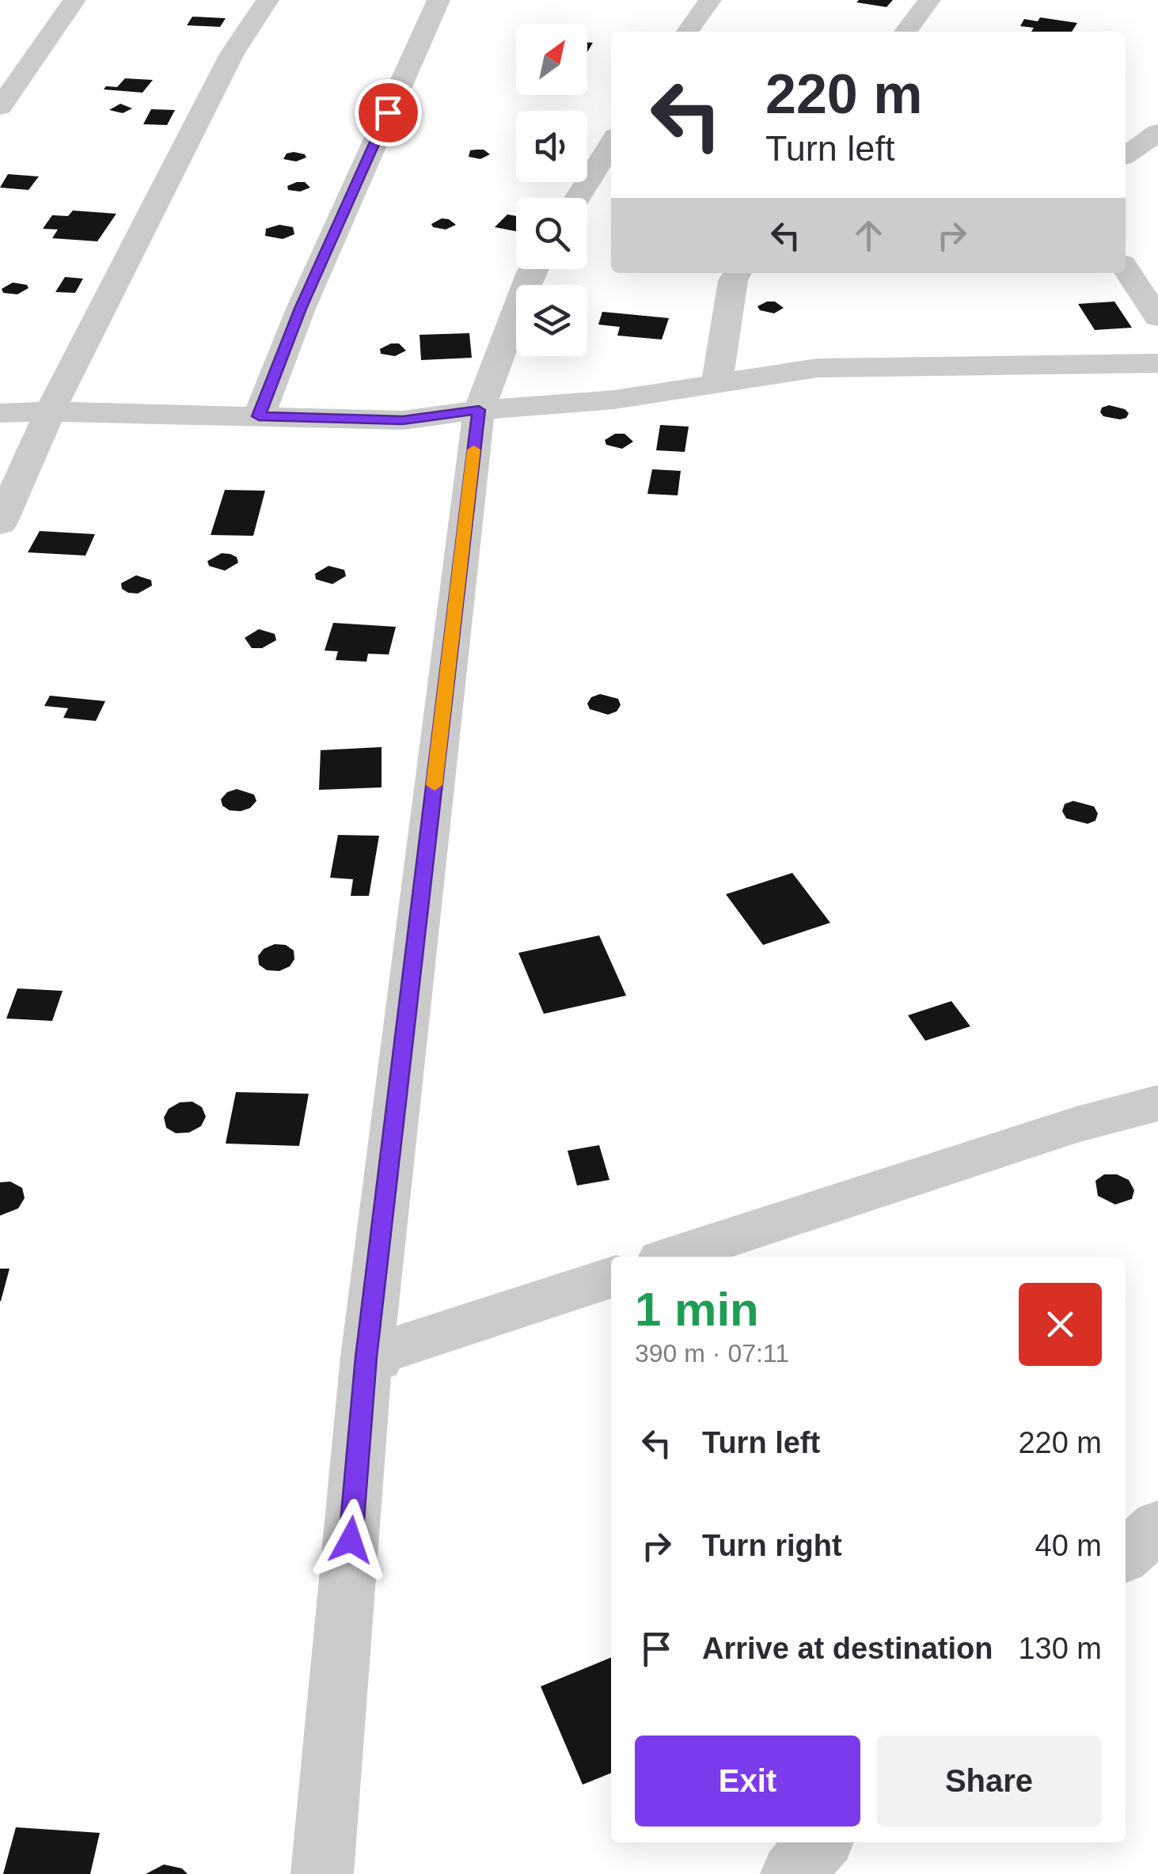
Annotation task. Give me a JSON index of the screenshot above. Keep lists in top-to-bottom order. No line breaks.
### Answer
{"north":"top right","page":{"turn":["220 m","Turn left"],"heading":["1 min","390 m · 07:11"],"list":[{"name":"Turn left","value":"220 m"},{"name":"Turn right","value":"40 m"},{"name":"Arrive at destination","value":"130 m"}],"buttons":["Exit","Share"]}}
